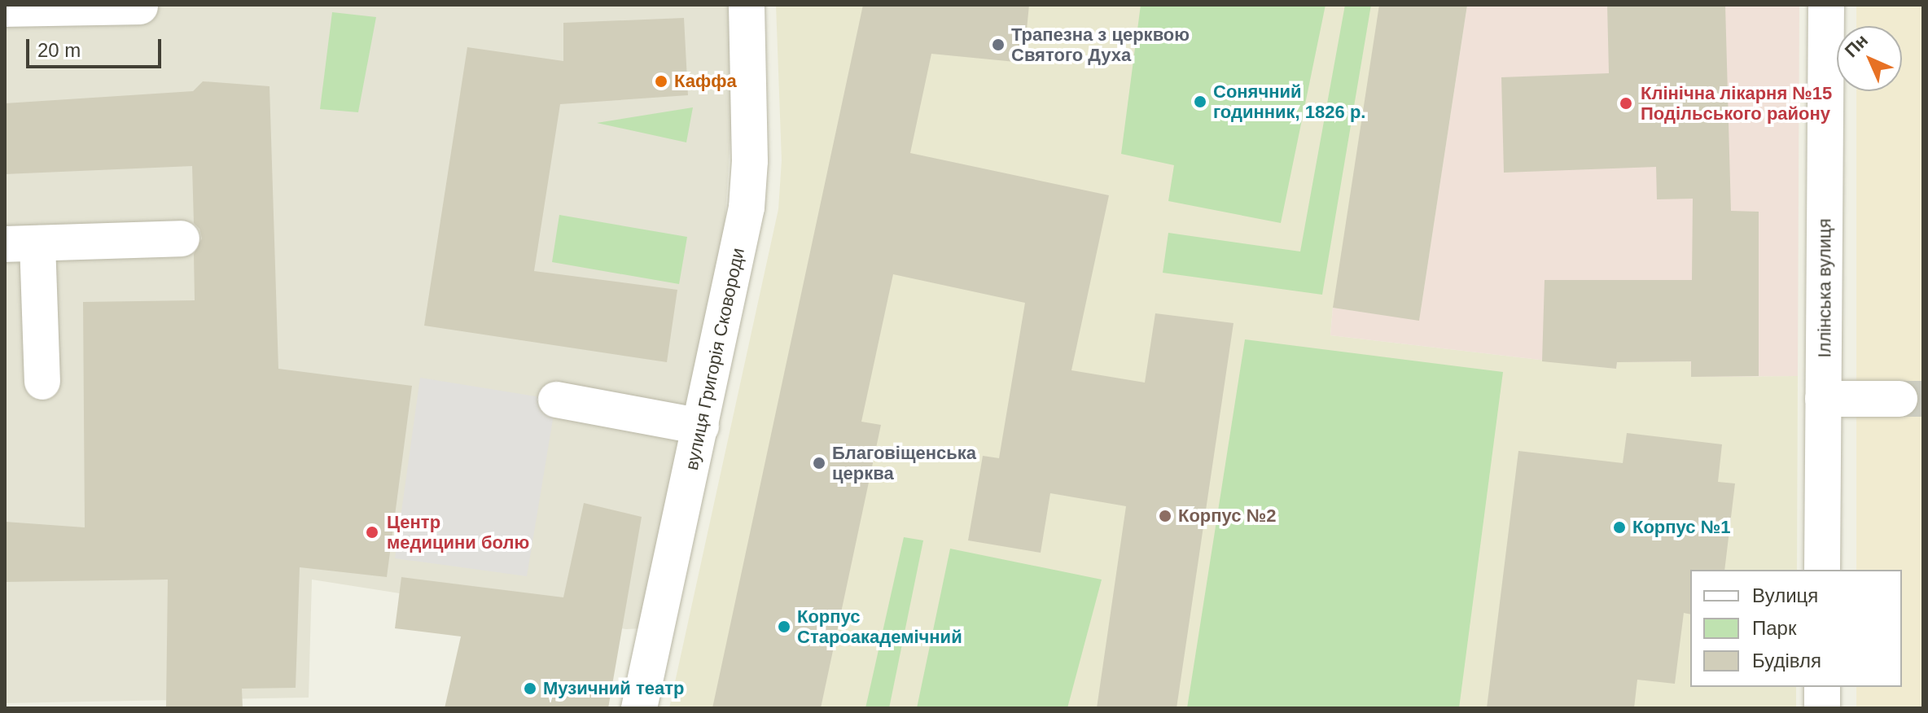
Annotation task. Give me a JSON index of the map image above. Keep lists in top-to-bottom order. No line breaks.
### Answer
{"streets":{"street":["Іллінська вулиця","вулиця Григорія Сковороди"]},"places":["Трапезна з церквою Святого Духа","Каффа","Сонячний годинник, 1826 р.","Клінічна лікарня №15 Подільського району","Благовіщенська церква","Корпус №2","Корпус №1","Центр медицини болю","Корпус Староакадемічний","Музичний театр"],"legend":["Вулиця","Парк","Будівля"],"scale_bar":"20 m","north":"top left"}
